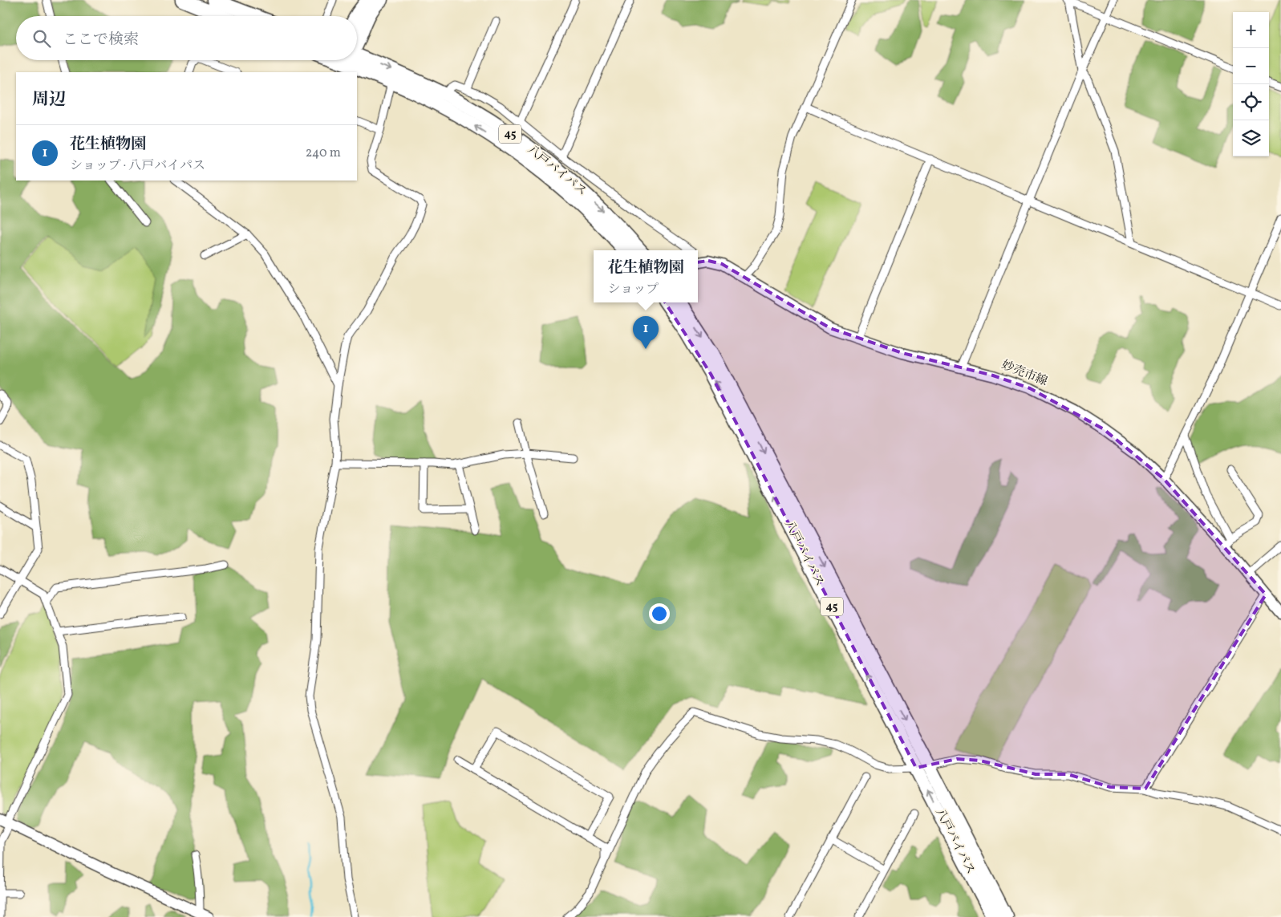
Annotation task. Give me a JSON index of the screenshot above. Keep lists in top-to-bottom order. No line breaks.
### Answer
{"streets":{"highway":["45","八戸バイパス"],"main road":["妙売市線"]},"page":{"map_buttons":["+","−"],"search":"ここで検索","heading":"周辺","list":[{"mark":"1","name":"花生植物園","note":"ショップ · 八戸バイパス","value":"240 m"}],"popup":["花生植物園","ショップ"],"pins":"1"}}
